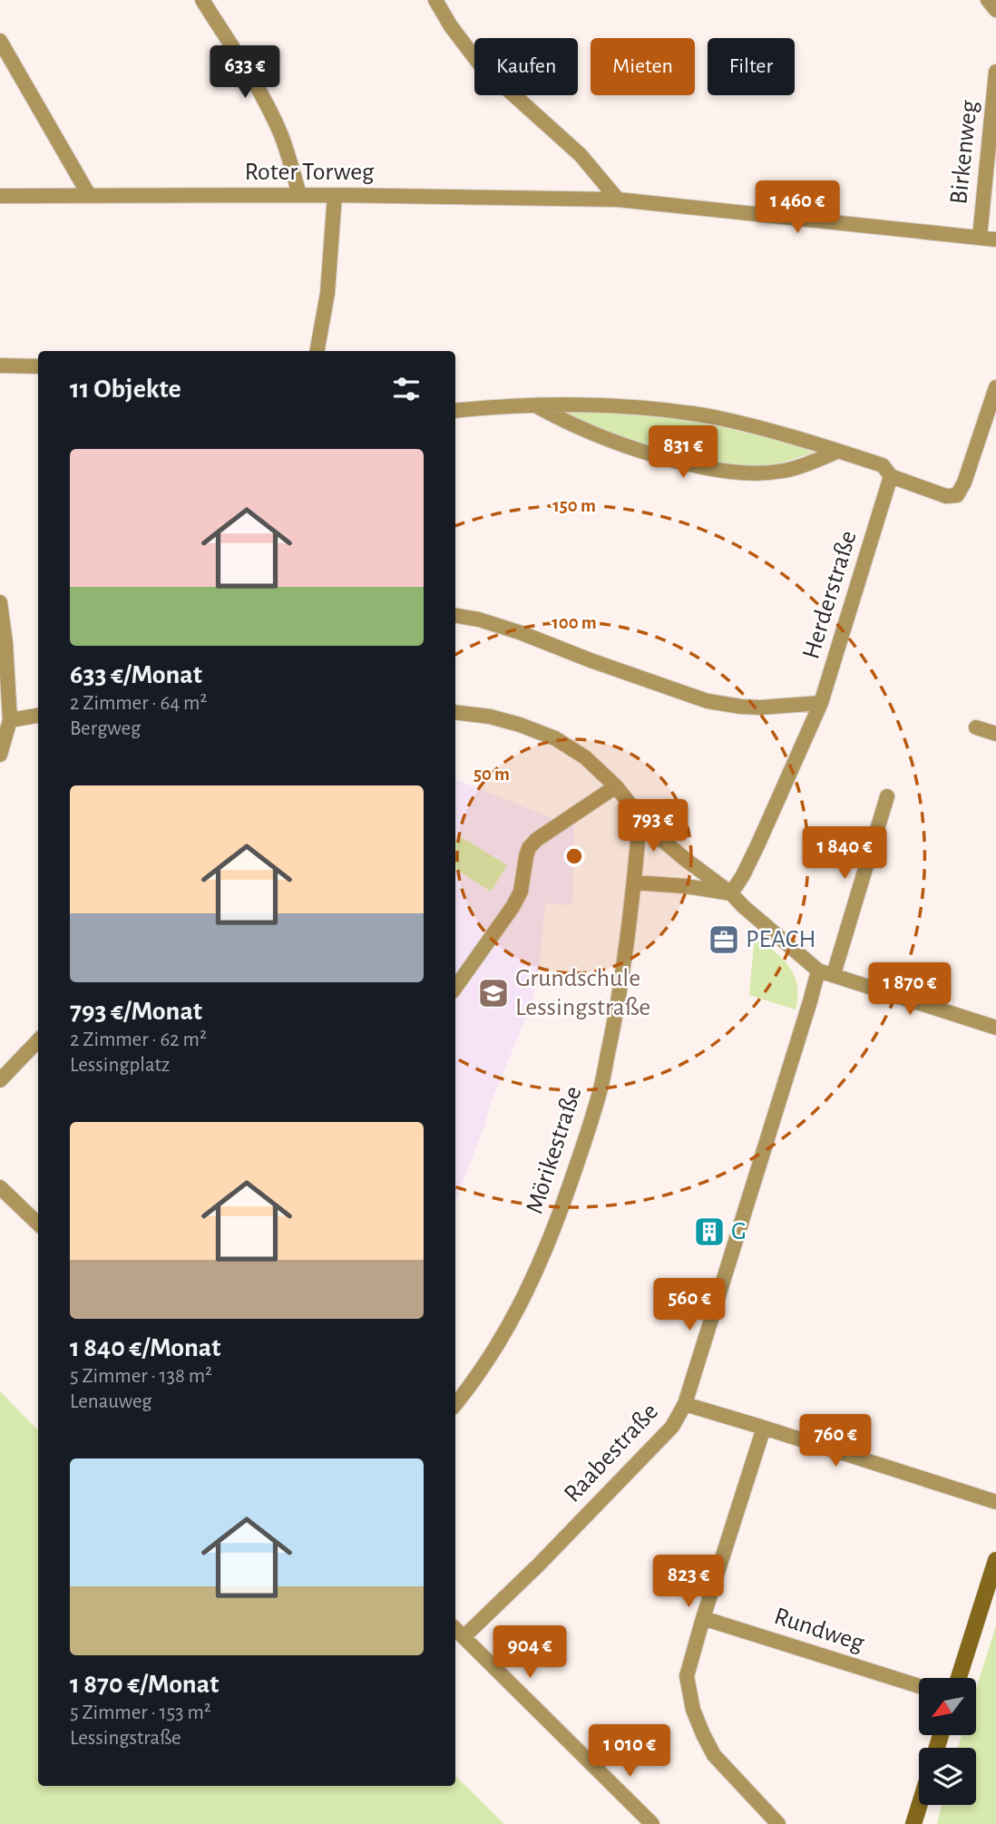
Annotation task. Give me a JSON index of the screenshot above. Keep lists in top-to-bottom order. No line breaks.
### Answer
{"streets":{"street":["Birkenweg","Roter Torweg","Herderstraße","Mörikestraße","Raabestraße","Rundweg"]},"crossings":[["Birkenweg","Roter Torweg"]],"places":{"office":["PEACH"],"school or university":["Grundschule Lessingstraße"],"building":["G"]},"north":"bottom left","page":{"chip":["Kaufen","Mieten","Filter"],"price":["633 €","1 460 €","831 €","793 €","1 840 €","1 870 €","560 €","760 €","823 €","904 €","1 010 €"],"heading":"11 Objekte","list":[{"name":"633 €/Monat","note":"2 Zimmer · 64 m² · Bergweg"},{"name":"793 €/Monat","note":"2 Zimmer · 62 m² · Lessingplatz"},{"name":"1 840 €/Monat","note":"5 Zimmer · 138 m² · Lenauweg"},{"name":"1 870 €/Monat","note":"5 Zimmer · 153 m² · Lessingstraße"}]},"rings":["150 m","100 m","50 m"]}
